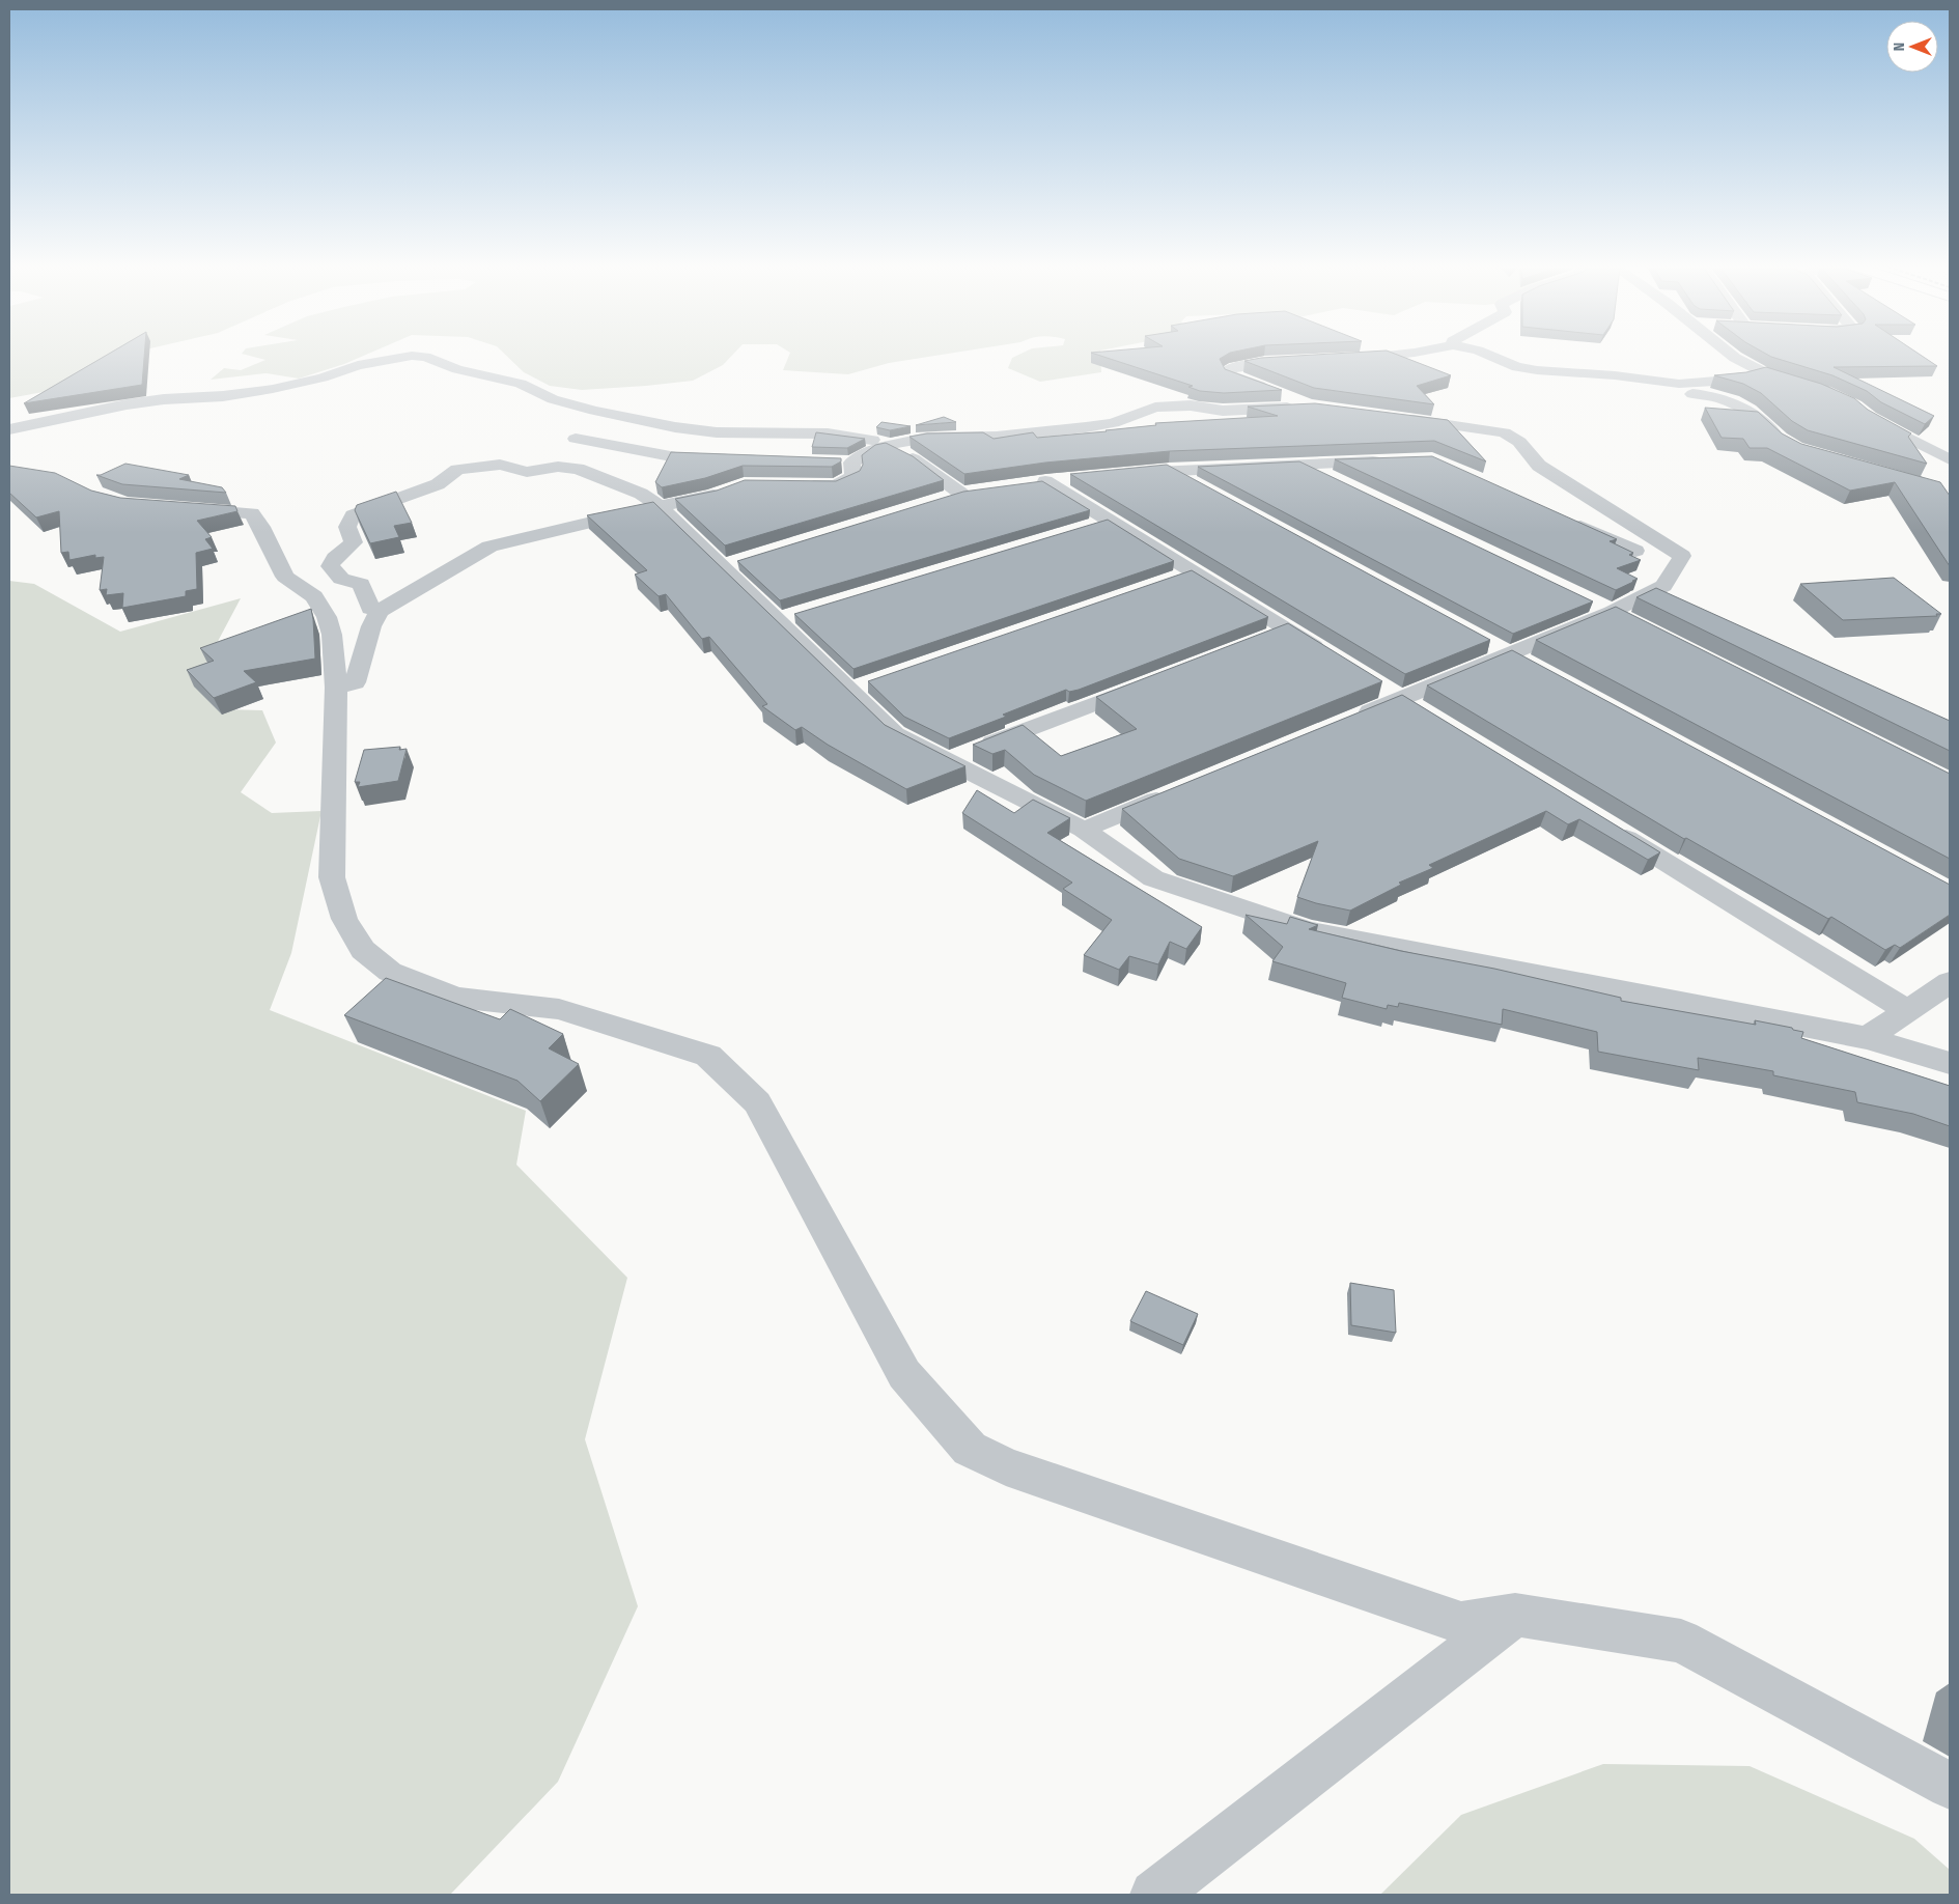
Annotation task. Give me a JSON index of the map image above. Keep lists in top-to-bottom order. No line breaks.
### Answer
{"north":"left"}
